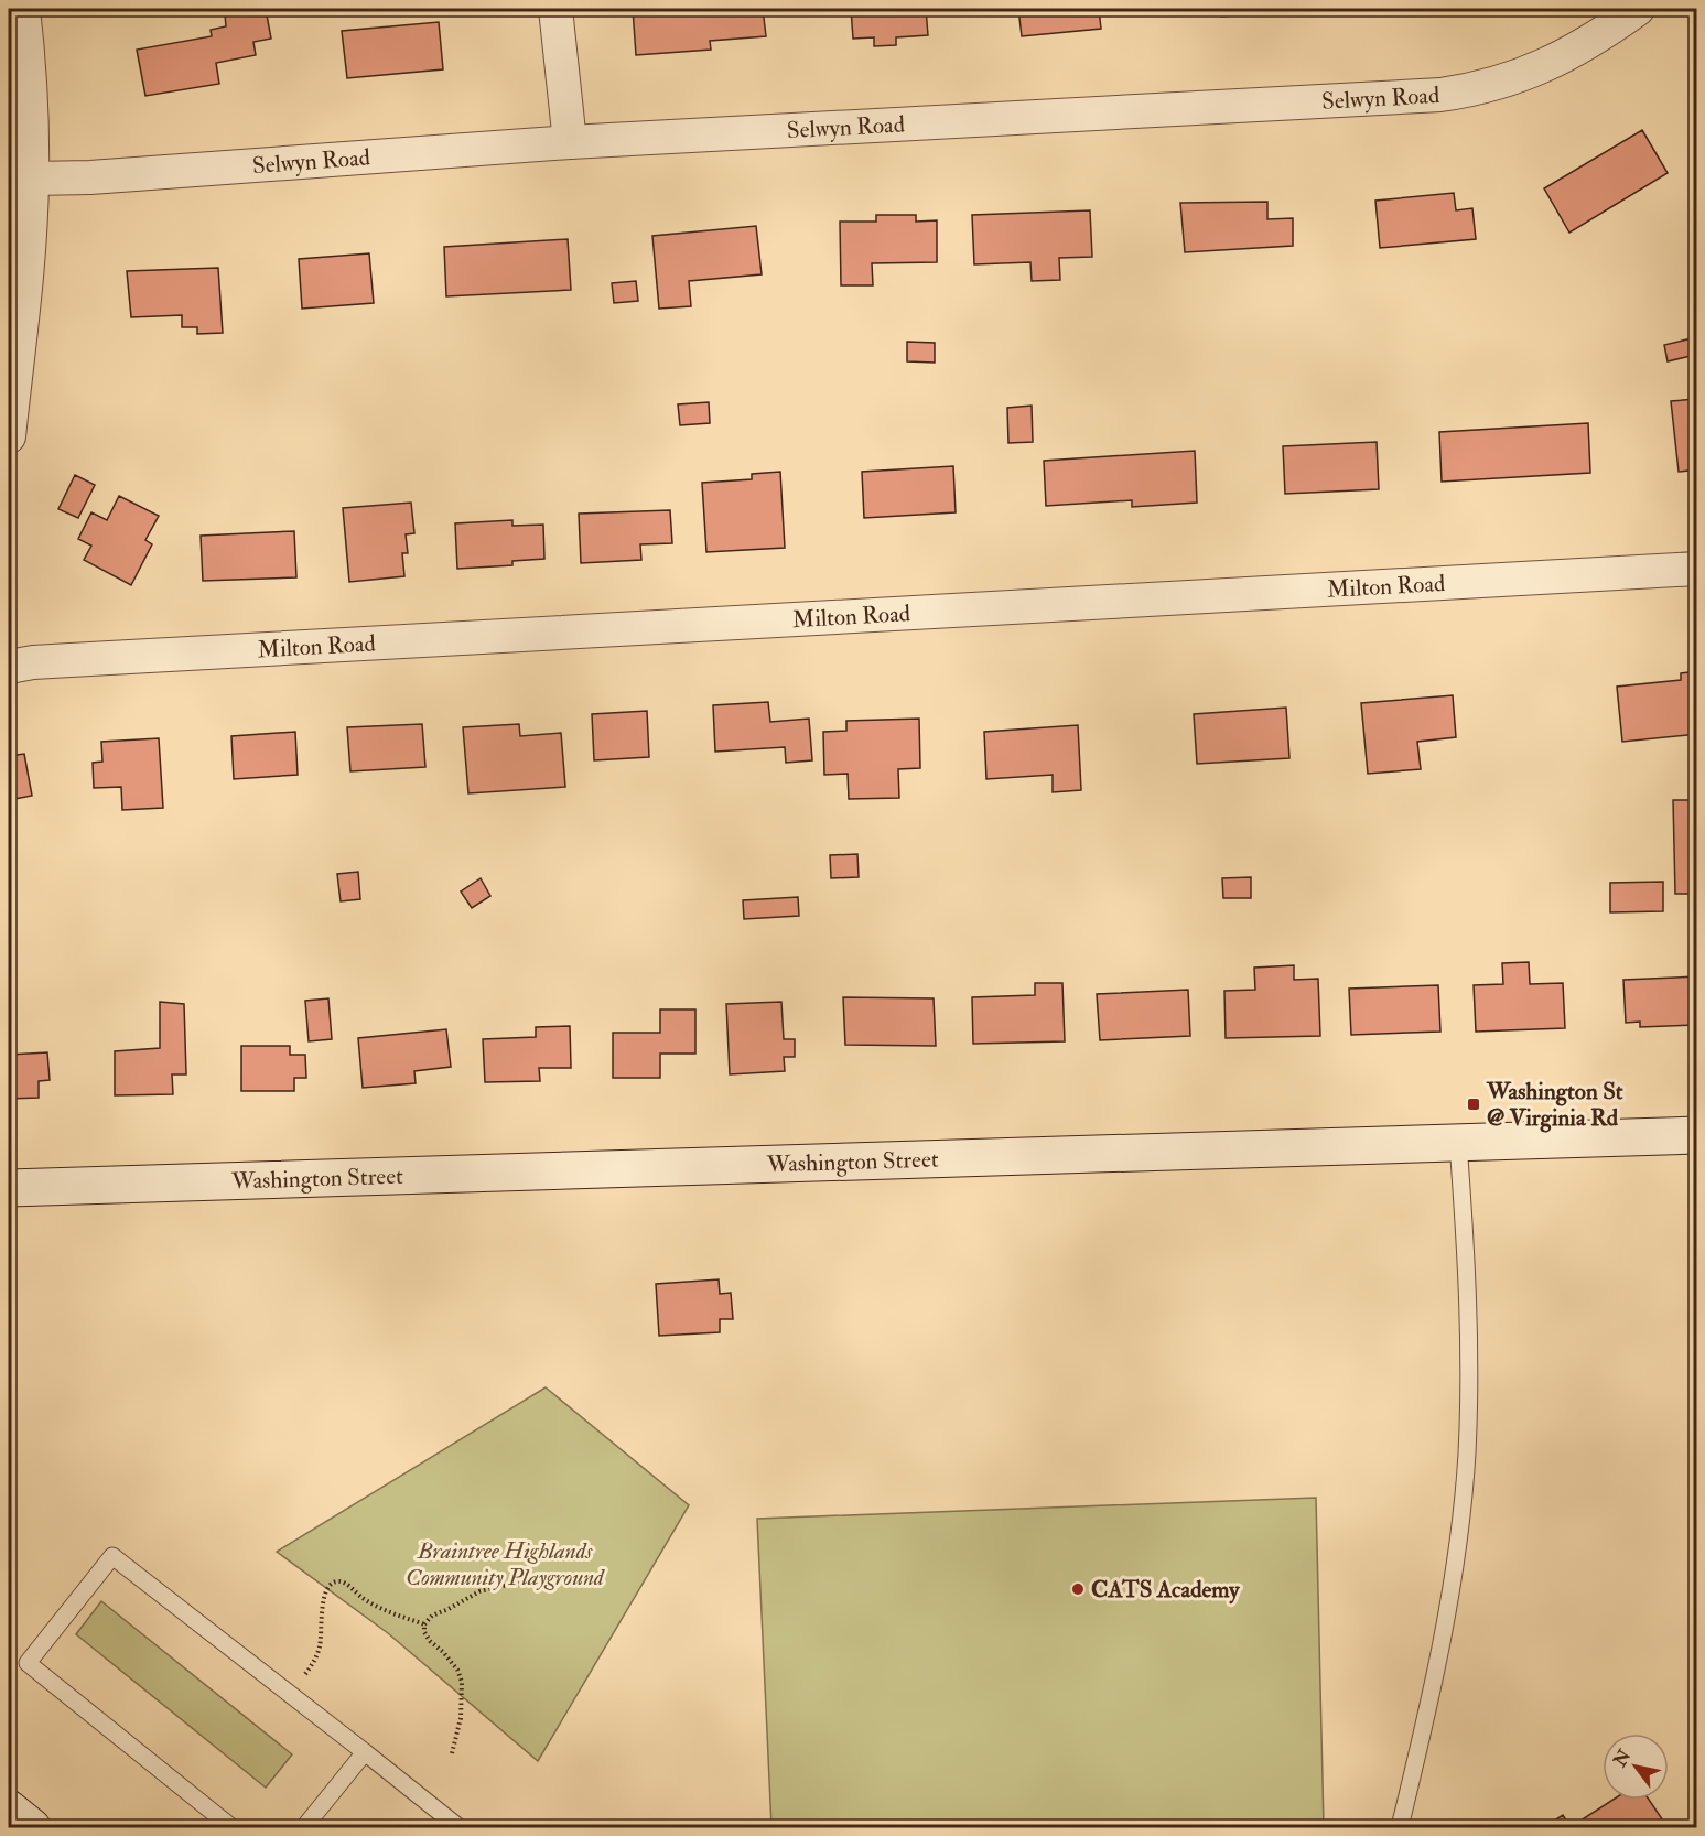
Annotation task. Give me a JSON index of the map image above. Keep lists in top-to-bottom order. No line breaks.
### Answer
{"streets":{"main road":["Washington Street"],"street":["Selwyn Road","Milton Road"]},"parks":["Braintree Highlands Community Playground"],"places":{"transit":["Washington St @ Virginia Rd"],"other":["CATS Academy"]},"north":"top left"}
